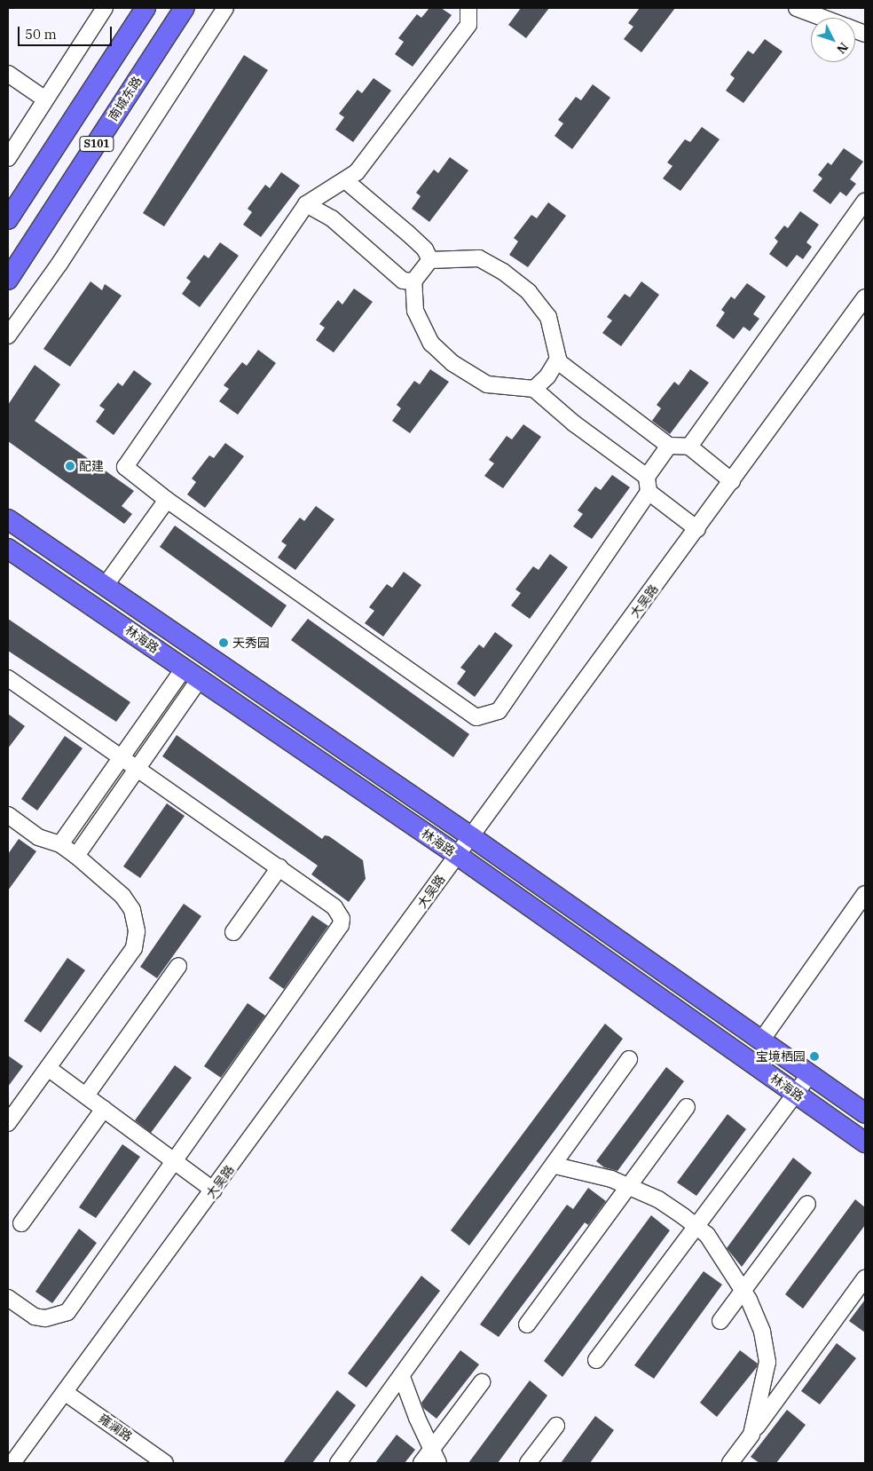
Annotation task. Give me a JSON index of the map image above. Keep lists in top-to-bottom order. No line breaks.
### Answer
{"streets":{"main road":["南城东路","S101","林海路"],"street":["大吴路","雍澜路"]},"crossings":[["大吴路","林海路"],["大吴路","雍澜路"]],"places":["配建","天秀园","宝境栖园"],"scale_bar":"50 m","north":"bottom right"}
